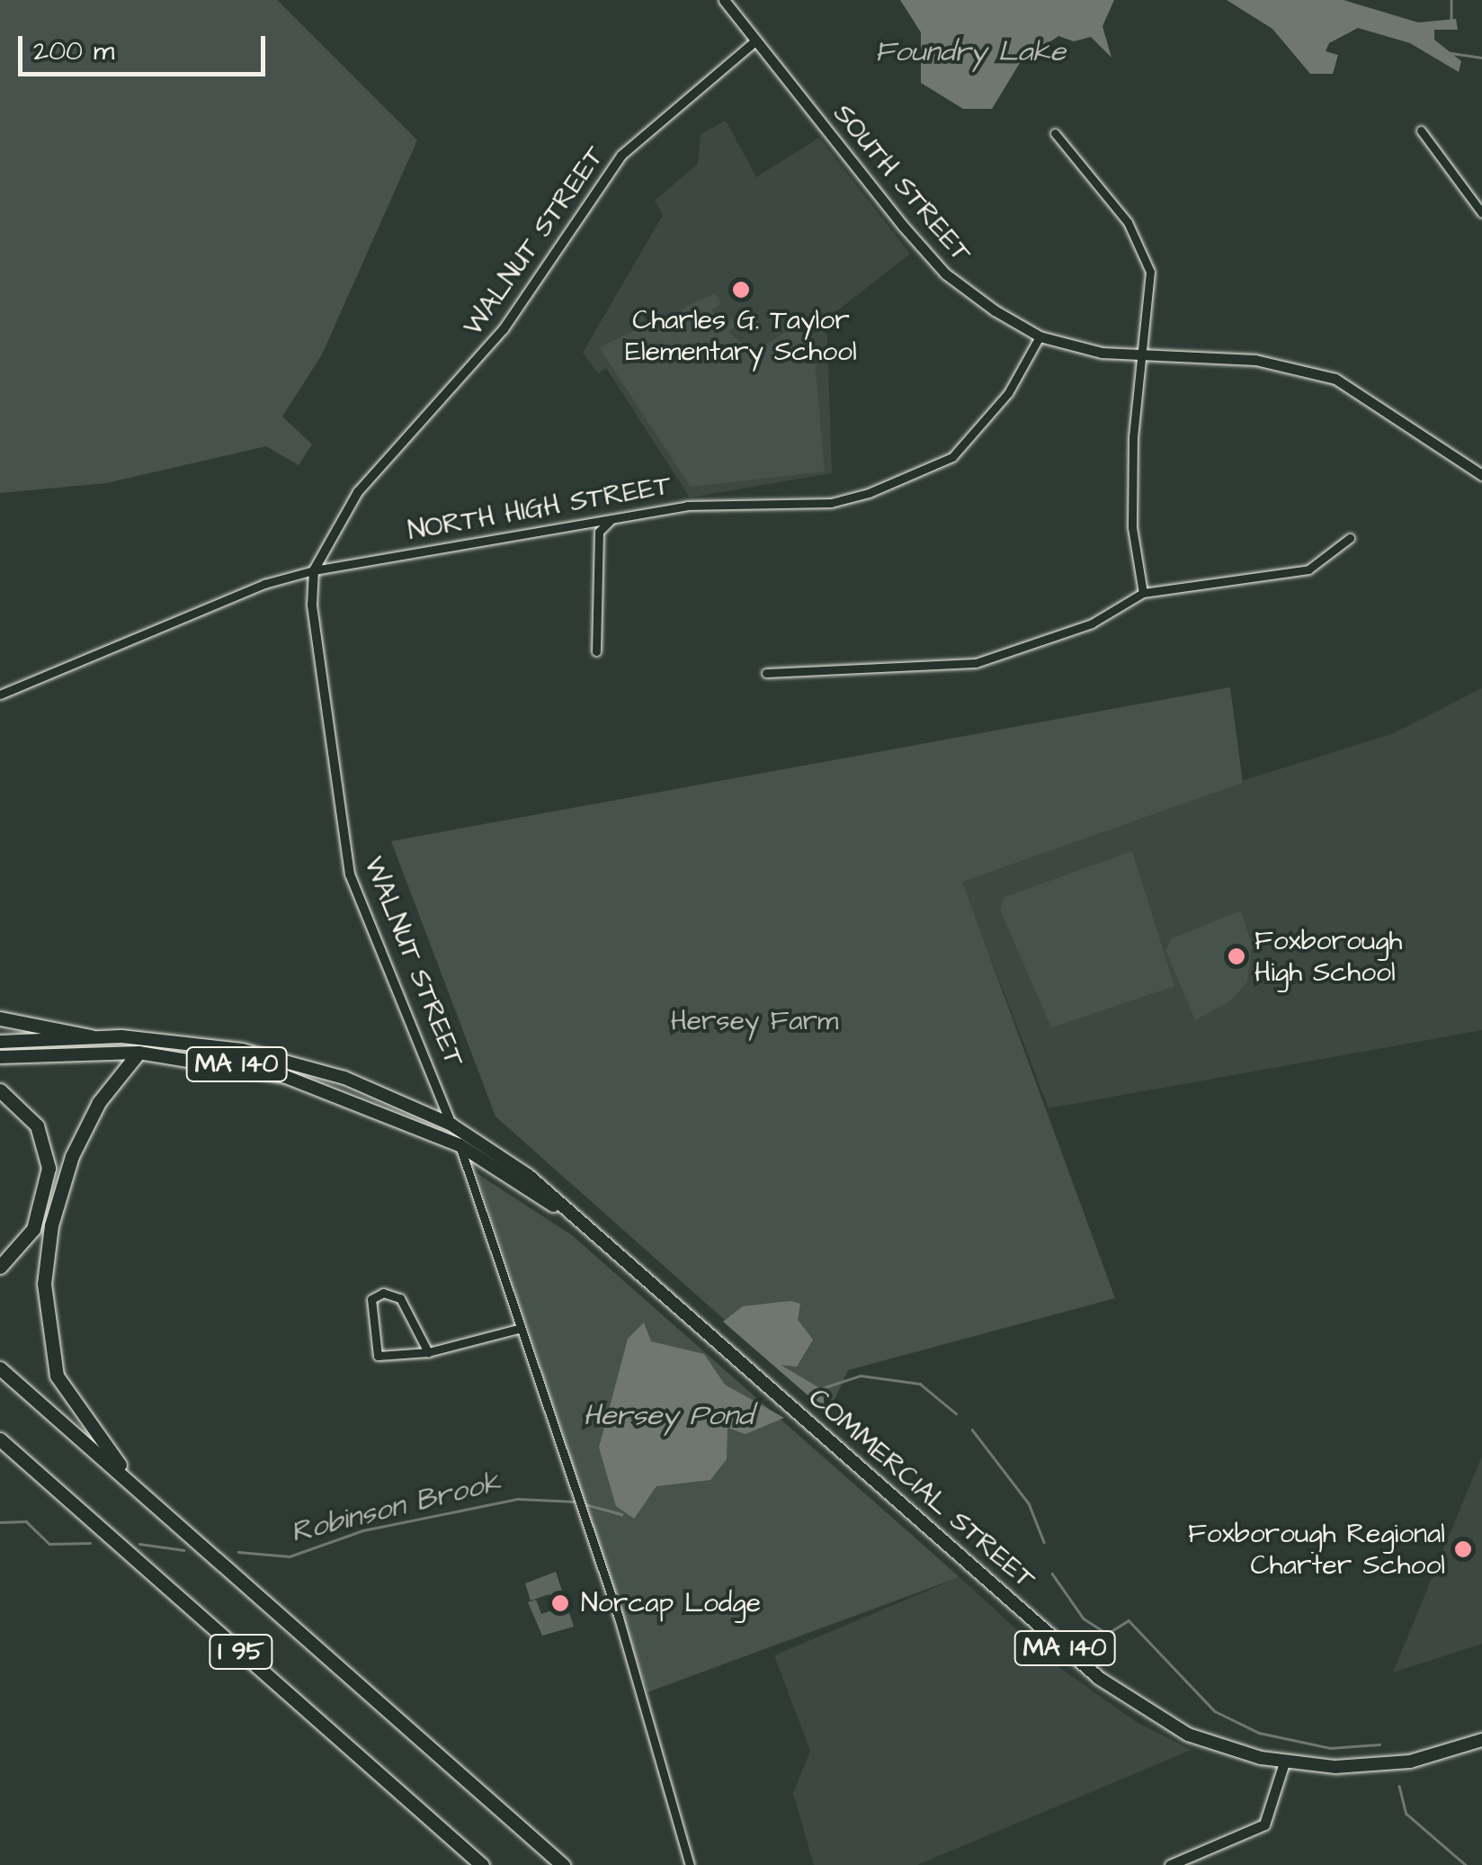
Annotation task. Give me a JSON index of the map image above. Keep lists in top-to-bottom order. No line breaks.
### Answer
{"streets":{"highway":["I 95"],"main road":["SOUTH STREET","MA 140","COMMERCIAL STREET"],"street":["WALNUT STREET","NORTH HIGH STREET"]},"crossings":[["SOUTH STREET","WALNUT STREET"],["SOUTH STREET","NORTH HIGH STREET"],["WALNUT STREET","NORTH HIGH STREET"],["WALNUT STREET","COMMERCIAL STREET"],["MA 140","COMMERCIAL STREET"]],"water":["Foundry Lake","Hersey Pond","Robinson Brook"],"parks":["Hersey Farm"],"places":["Charles G. Taylor Elementary School","Foxborough High School","Foxborough Regional Charter School","Norcap Lodge"],"scale_bar":"200 m"}
